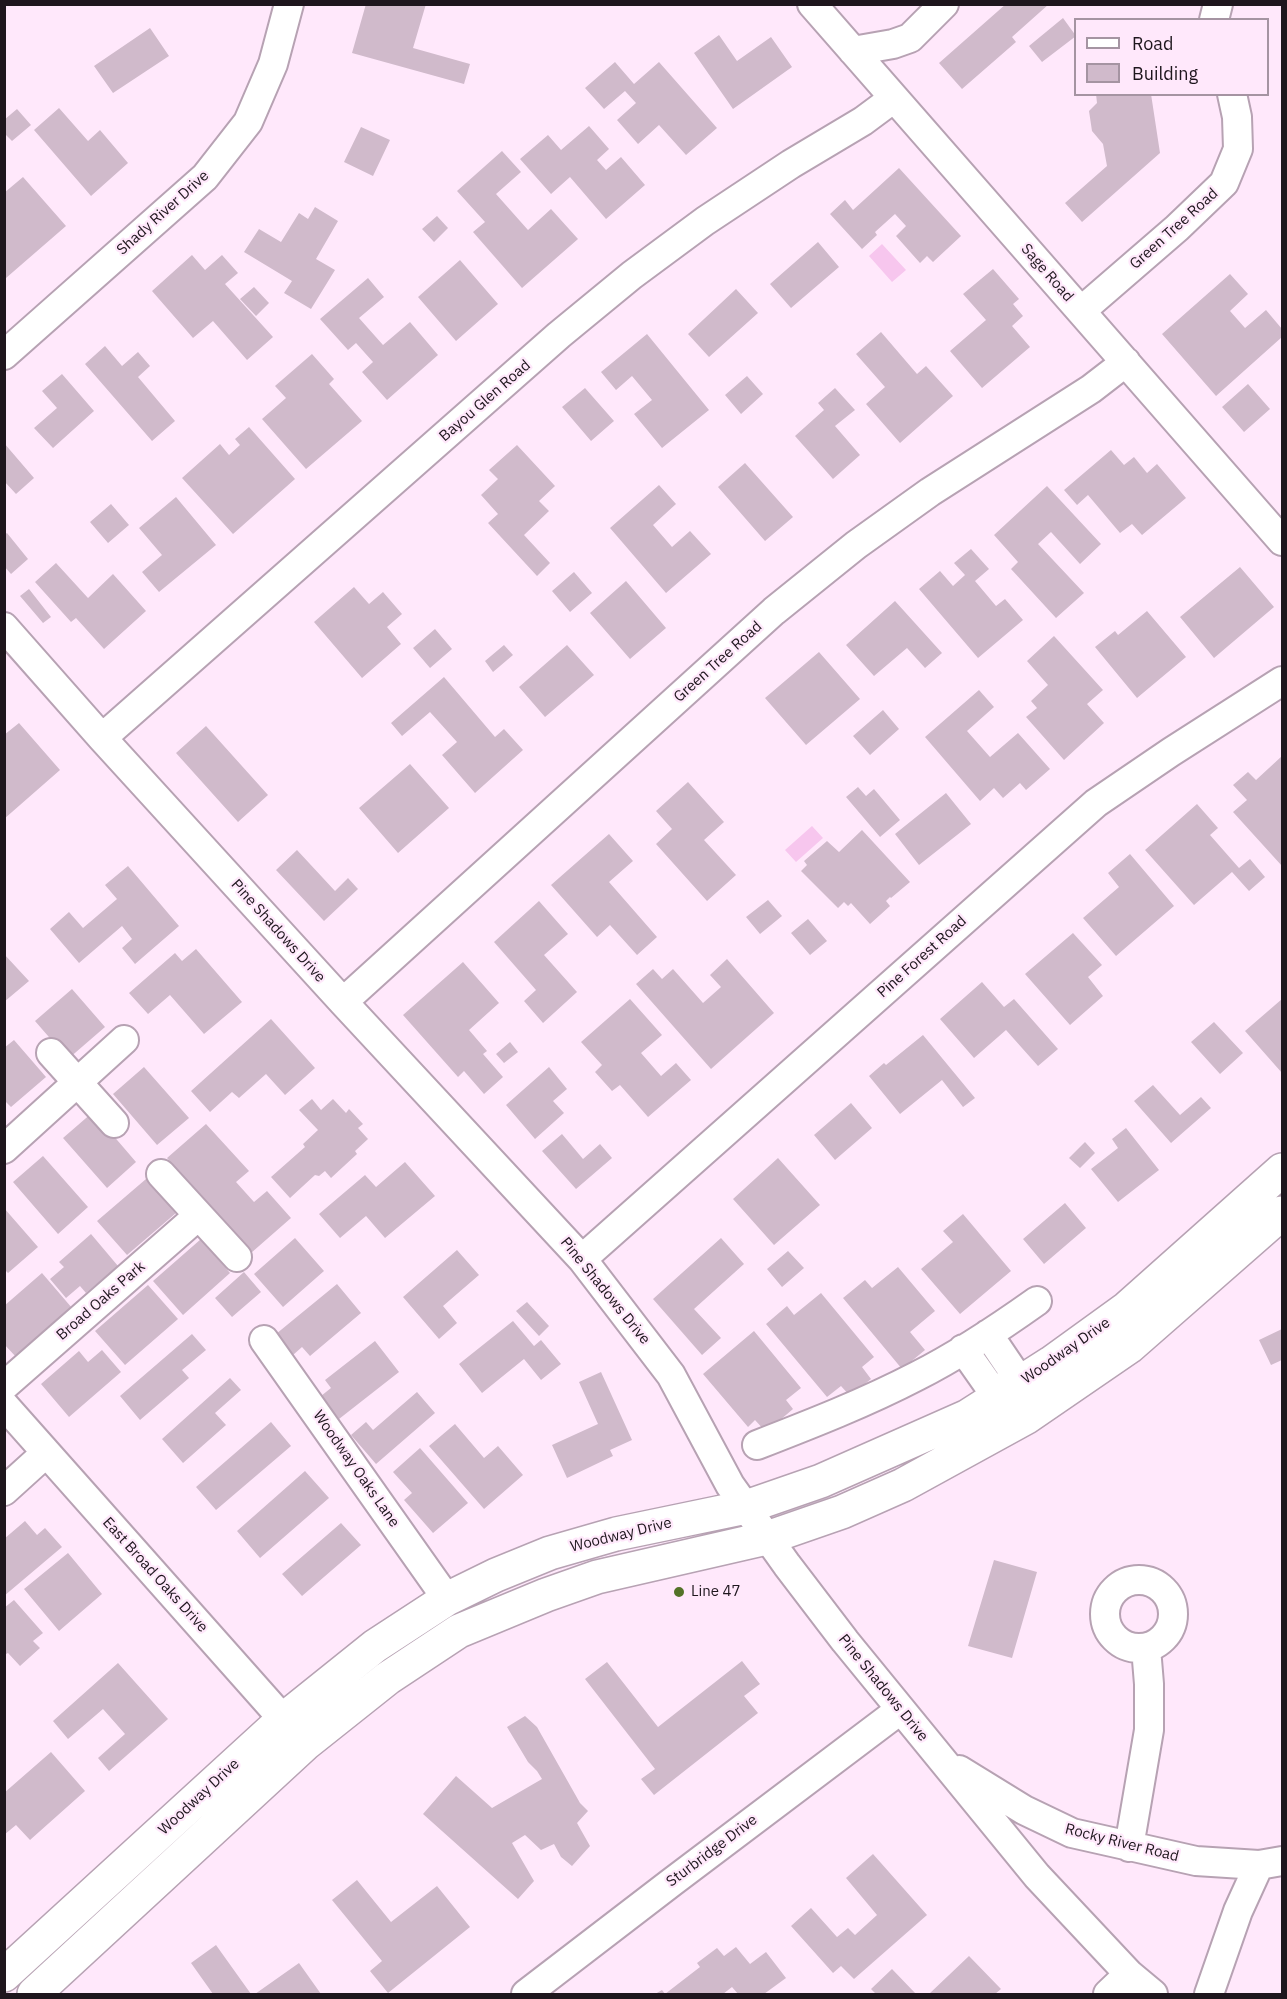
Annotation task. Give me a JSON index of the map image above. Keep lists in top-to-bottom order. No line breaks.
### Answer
{"streets":{"main road":["Woodway Drive"],"street":["Shady River Drive","Green Tree Road","Sage Road","Bayou Glen Road","Pine Shadows Drive","Pine Forest Road","Broad Oaks Park","Woodway Oaks Lane","East Broad Oaks Drive","Rocky River Road","Sturbridge Drive"]},"crossings":[["Green Tree Road","Sage Road"],["Green Tree Road","Pine Shadows Drive"],["Sage Road","Bayou Glen Road"],["Bayou Glen Road","Pine Shadows Drive"],["Pine Shadows Drive","Pine Forest Road"],["Pine Shadows Drive","Woodway Drive"],["Pine Shadows Drive","Rocky River Road"],["Pine Shadows Drive","Sturbridge Drive"],["Woodway Drive","Woodway Oaks Lane"],["Woodway Drive","East Broad Oaks Drive"]],"places":["Line 47"],"legend":["Road","Building"]}
